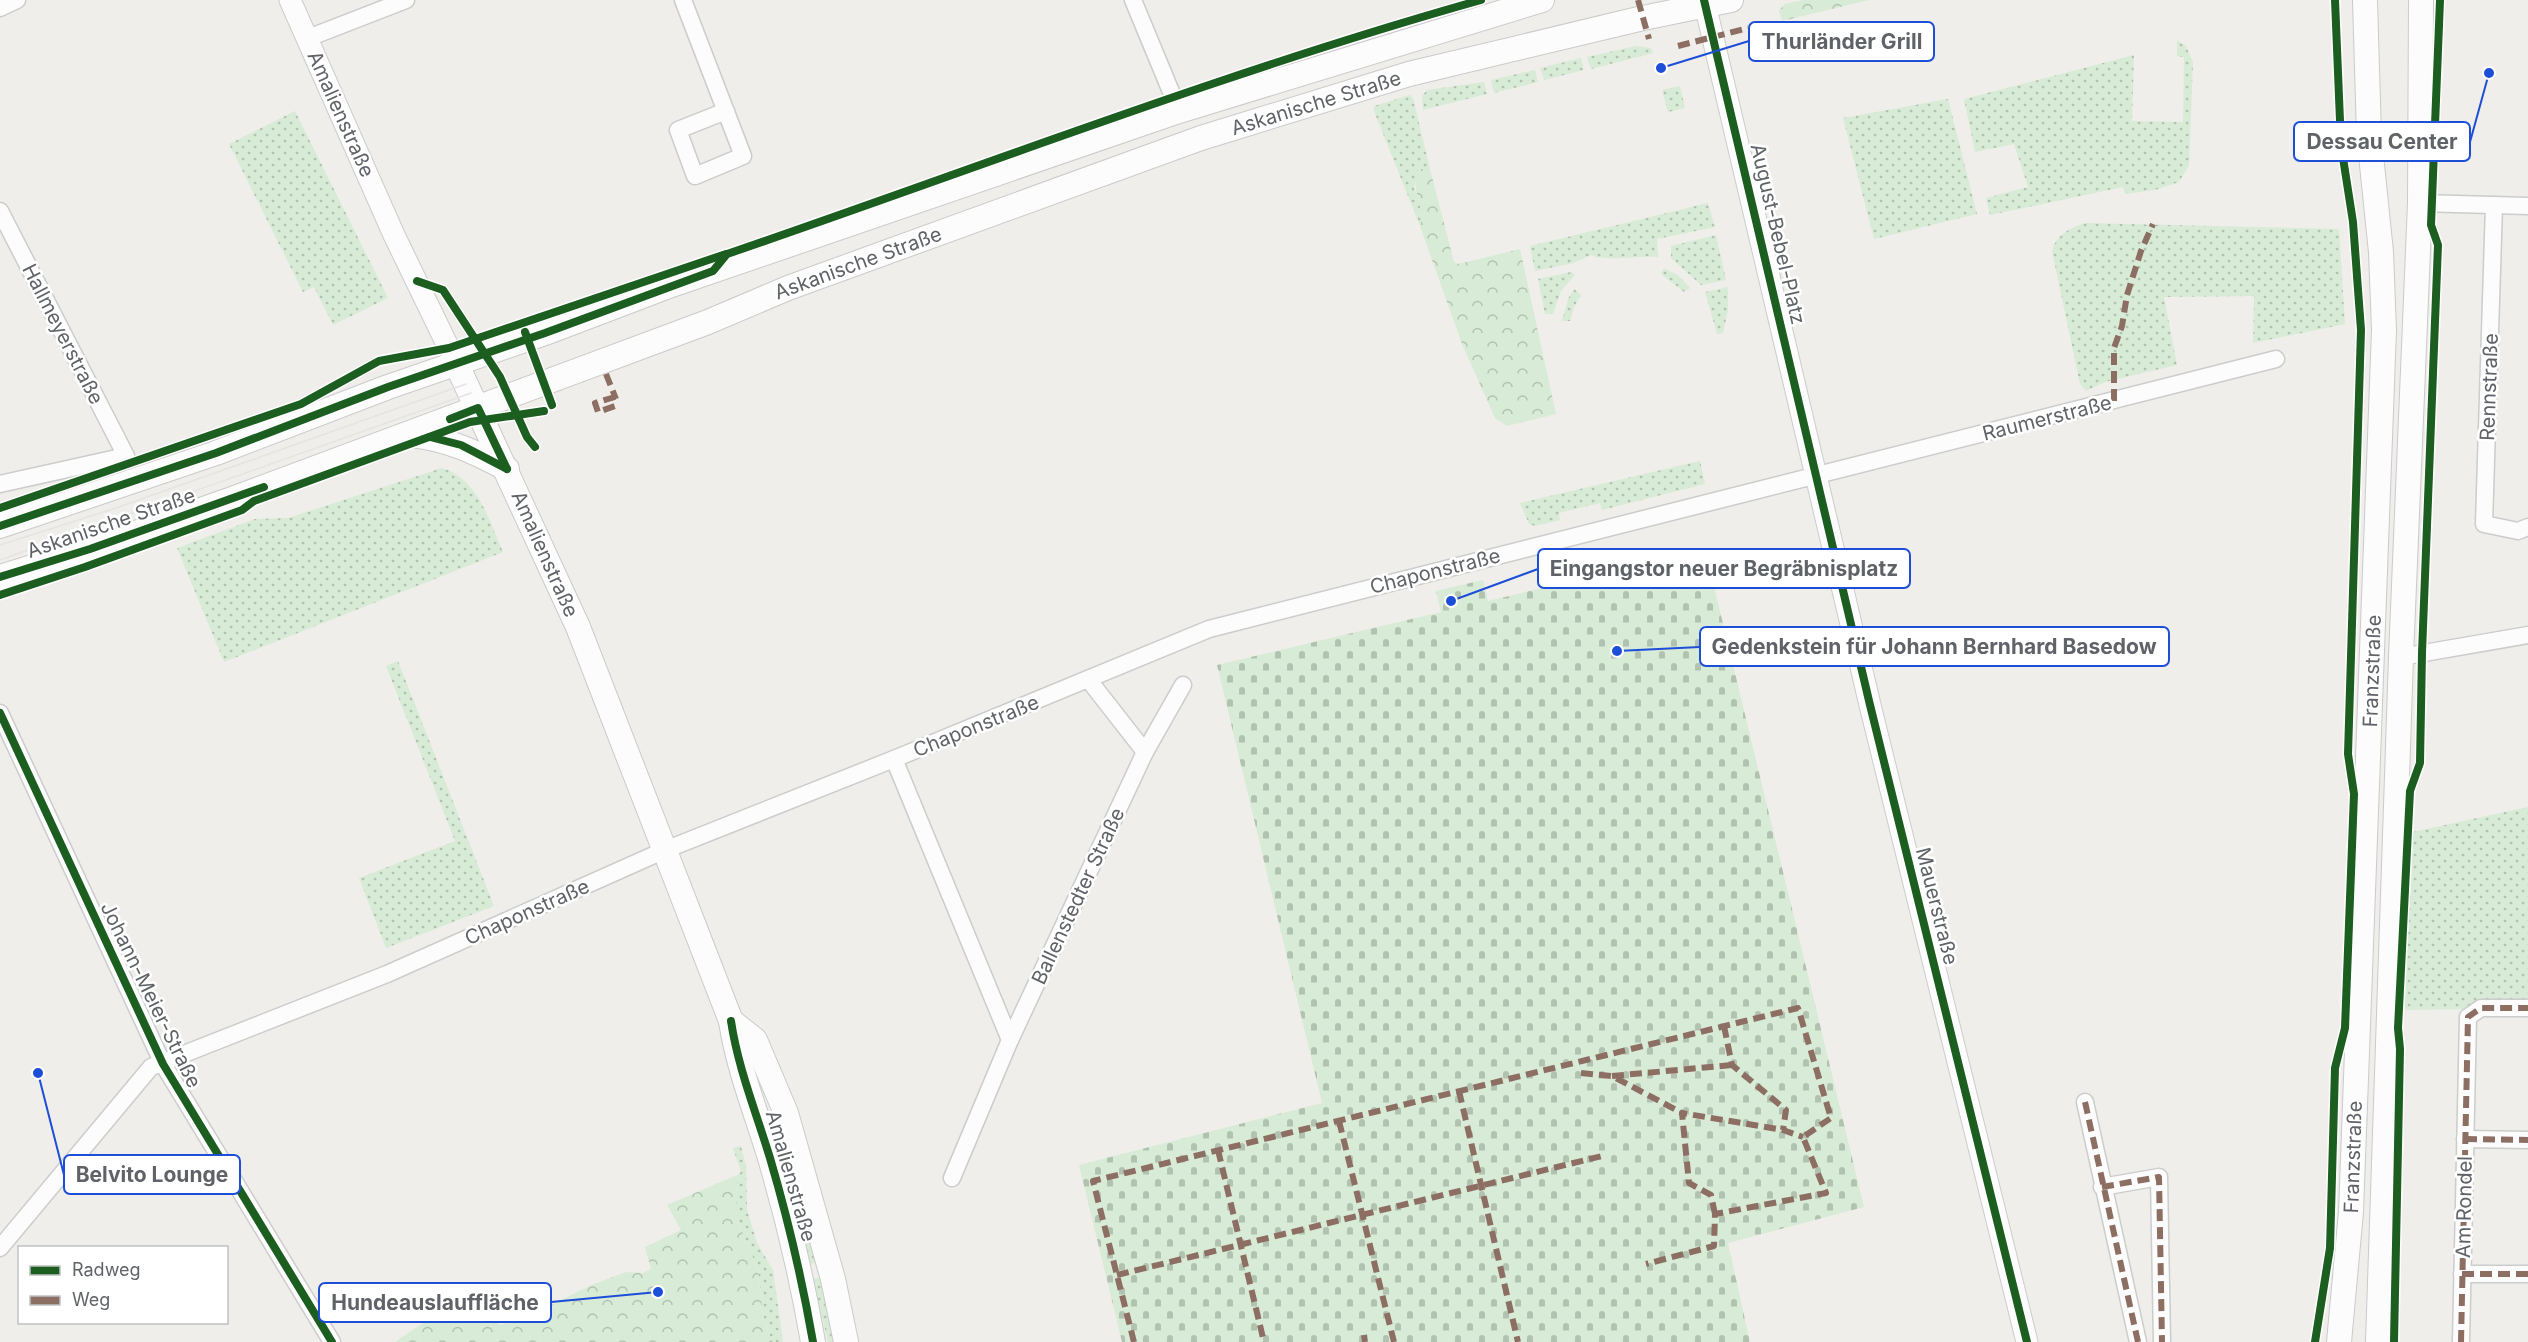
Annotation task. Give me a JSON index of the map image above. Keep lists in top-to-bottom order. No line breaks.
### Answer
{"streets":{"main road":["Askanische Straße","Amalienstraße","Franzstraße"],"street":["August-Bebel-Platz","Hallmeyerstraße","Rennstraße","Raumerstraße","Chaponstraße","Ballenstedter Straße","Mauerstraße","Johann-Meier-Straße","Am Rondel"]},"crossings":[["Askanische Straße","Amalienstraße"],["Askanische Straße","August-Bebel-Platz"],["Amalienstraße","Chaponstraße"],["August-Bebel-Platz","Raumerstraße"],["August-Bebel-Platz","Chaponstraße"],["August-Bebel-Platz","Mauerstraße"],["Raumerstraße","Chaponstraße"],["Raumerstraße","Mauerstraße"],["Chaponstraße","Mauerstraße"],["Chaponstraße","Johann-Meier-Straße"]],"places":["Thurländer Grill","Dessau Center","Eingangstor neuer Begräbnisplatz","Gedenkstein für Johann Bernhard Basedow","Belvito Lounge","Hundeauslauffläche"],"legend":["Radweg","Weg"]}
